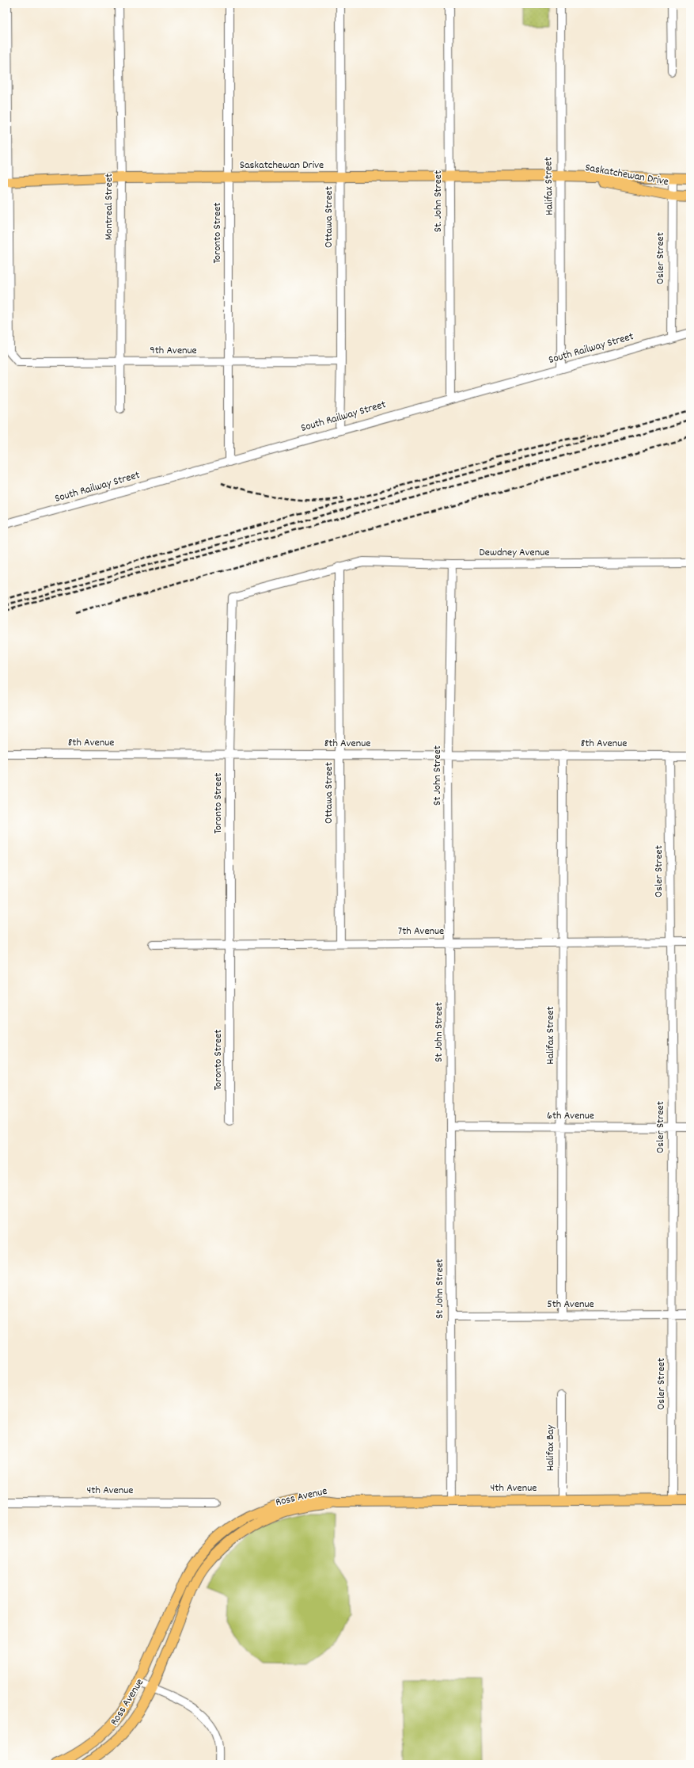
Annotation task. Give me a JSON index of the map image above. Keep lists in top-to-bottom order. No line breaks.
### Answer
{"streets":{"main road":["Saskatchewan Drive","4th Avenue","Ross Avenue"],"street":["Halifax Street","St. John Street","Montreal Street","Ottawa Street","Toronto Street","Osler Street","South Railway Street","9th Avenue","Dewdney Avenue","8th Avenue","St John Street","7th Avenue","6th Avenue","5th Avenue","Halifax Bay"]},"crossings":[["Saskatchewan Drive","Halifax Street"],["Saskatchewan Drive","St. John Street"],["Saskatchewan Drive","Montreal Street"],["Saskatchewan Drive","Ottawa Street"],["Saskatchewan Drive","Toronto Street"],["Saskatchewan Drive","Osler Street"],["Saskatchewan Drive","9th Avenue"],["Halifax Street","South Railway Street"],["Halifax Street","8th Avenue"],["Halifax Street","7th Avenue"],["Halifax Street","6th Avenue"],["Halifax Street","5th Avenue"],["St. John Street","South Railway Street"],["Montreal Street","9th Avenue"],["Ottawa Street","Toronto Street"],["Ottawa Street","South Railway Street"],["Ottawa Street","9th Avenue"],["Ottawa Street","Dewdney Avenue"],["Ottawa Street","8th Avenue"],["Ottawa Street","7th Avenue"],["Toronto Street","South Railway Street"],["Toronto Street","9th Avenue"],["Toronto Street","Dewdney Avenue"],["Toronto Street","8th Avenue"],["Toronto Street","7th Avenue"],["Osler Street","South Railway Street"],["Osler Street","8th Avenue"],["Osler Street","7th Avenue"],["Osler Street","6th Avenue"],["Osler Street","5th Avenue"],["Osler Street","4th Avenue"],["Dewdney Avenue","St John Street"],["8th Avenue","St John Street"],["St John Street","7th Avenue"],["St John Street","6th Avenue"],["St John Street","5th Avenue"],["St John Street","4th Avenue"],["Halifax Bay","4th Avenue"],["4th Avenue","Ross Avenue"]]}
